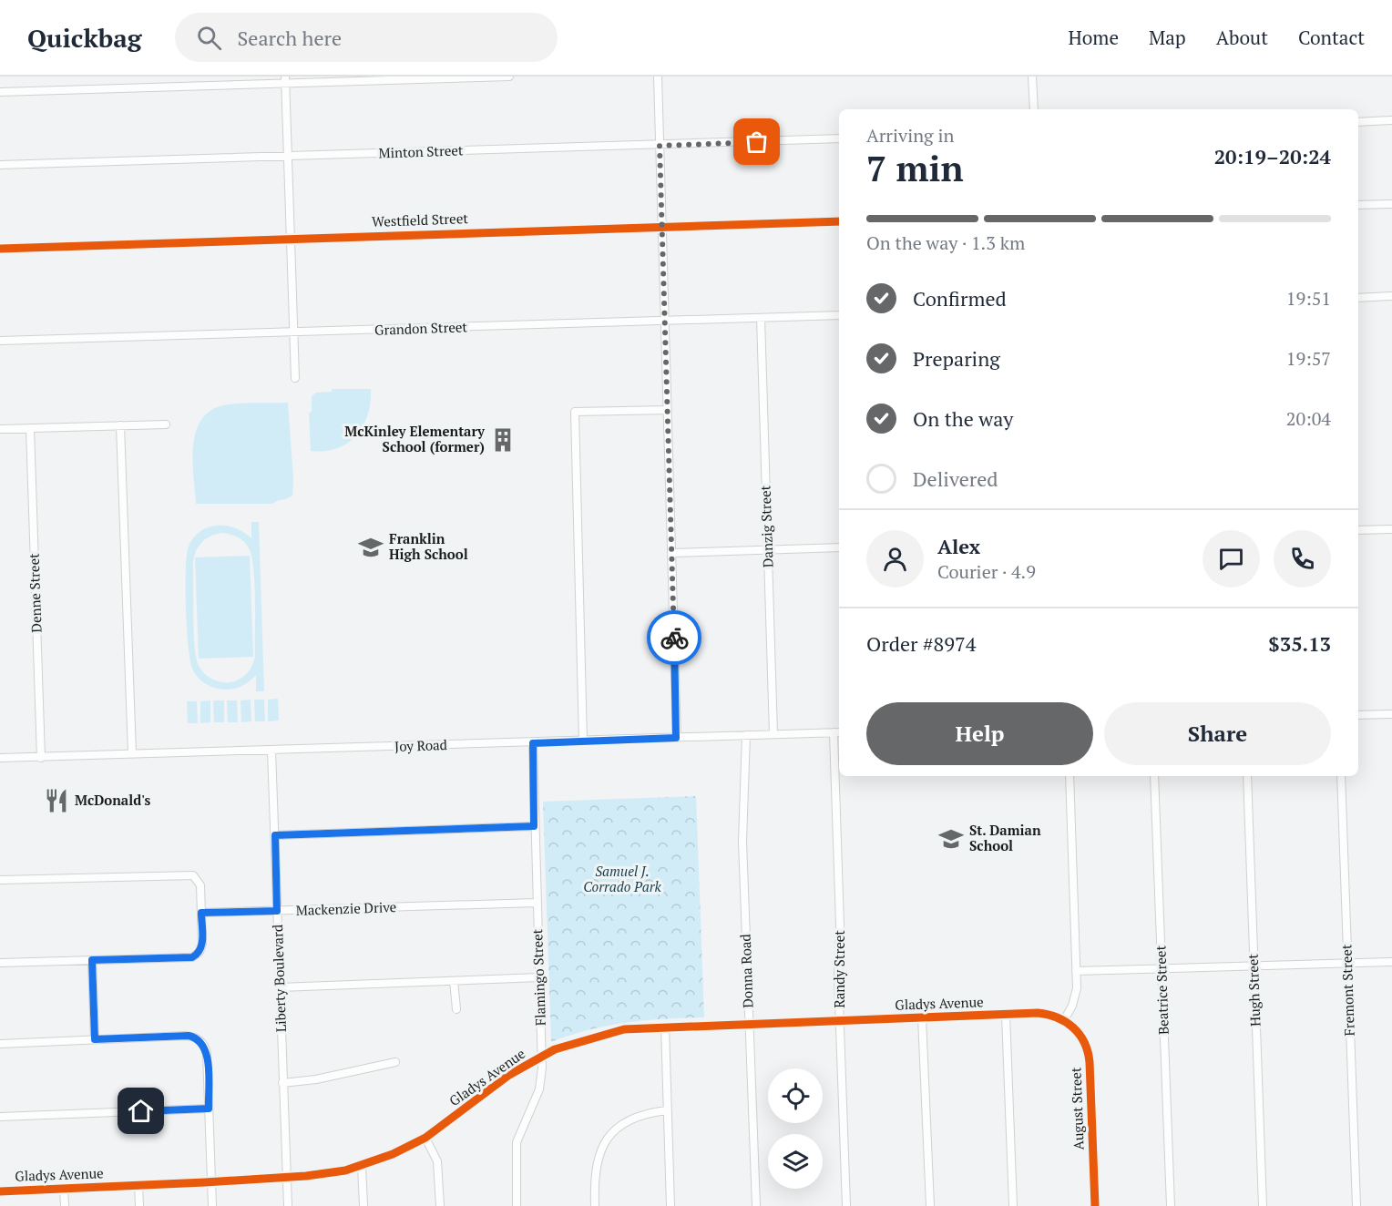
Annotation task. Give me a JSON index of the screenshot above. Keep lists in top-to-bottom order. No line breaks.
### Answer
{"streets":{"street":["Minton Street","Westfield Street","Grandon Street","Danzig Street","Denne Street","Joy Road","Mackenzie Drive","Randy Street","Donna Road","Flamingo Street","Liberty Boulevard","Beatrice Street","Hugh Street","Fremont Street","Gladys Avenue","August Street"]},"crossings":[["Grandon Street","Danzig Street"],["Danzig Street","Joy Road"],["Denne Street","Joy Road"],["Joy Road","Randy Street"],["Joy Road","Donna Road"],["Joy Road","Flamingo Street"],["Joy Road","Liberty Boulevard"],["Mackenzie Drive","Flamingo Street"],["Mackenzie Drive","Liberty Boulevard"],["Randy Street","Gladys Avenue"],["Donna Road","Gladys Avenue"],["Flamingo Street","Gladys Avenue"],["Liberty Boulevard","Gladys Avenue"],["Gladys Avenue","August Street"]],"parks":["Samuel J. Corrado Park"],"places":{"building":["McKinley Elementary School (former)"],"school or university":["Franklin High School","St. Damian School"],"restaurant":["McDonald's"]},"page":{"header":"Quickbag","search":"Search here","nav":["Home","Map","About","Contact"],"heading":["7 min","Arriving in","20:19–20:24"],"panel":["Alex","Courier · 4.9","Order #8974","$35.13"],"bar":"On the way · 1.3 km","list":[["Confirmed","19:51"],["Preparing","19:57"],["On the way","20:04"],"Delivered"],"buttons":["Help","Share"]}}
